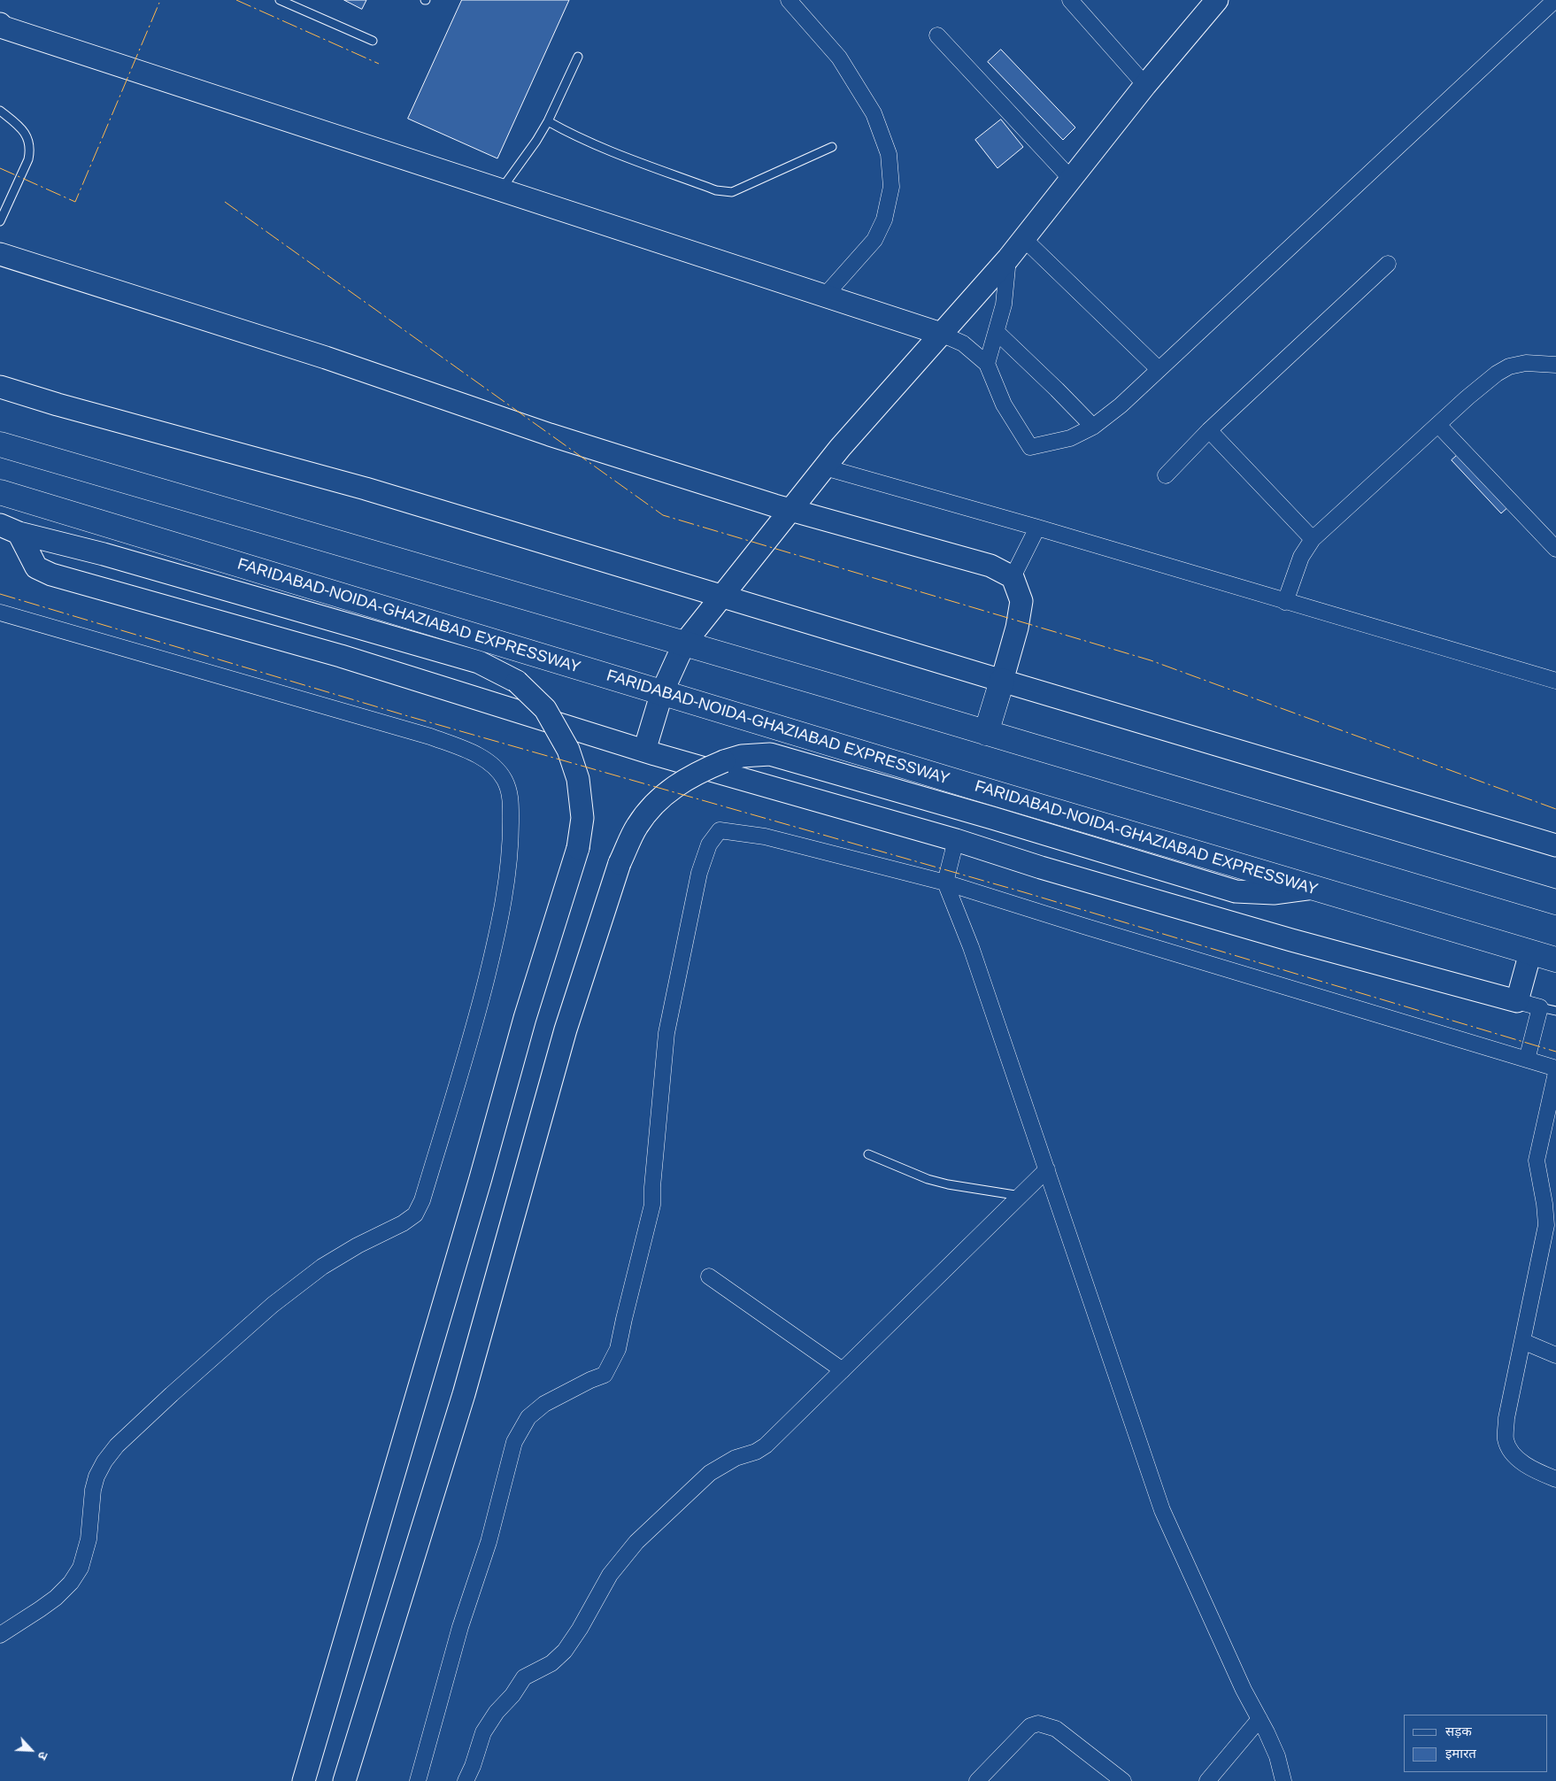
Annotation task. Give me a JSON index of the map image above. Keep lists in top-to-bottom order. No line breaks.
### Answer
{"streets":{"main road":["FARIDABAD-NOIDA-GHAZIABAD EXPRESSWAY"]},"legend":["सड़क","इमारत"],"north":"bottom right"}
